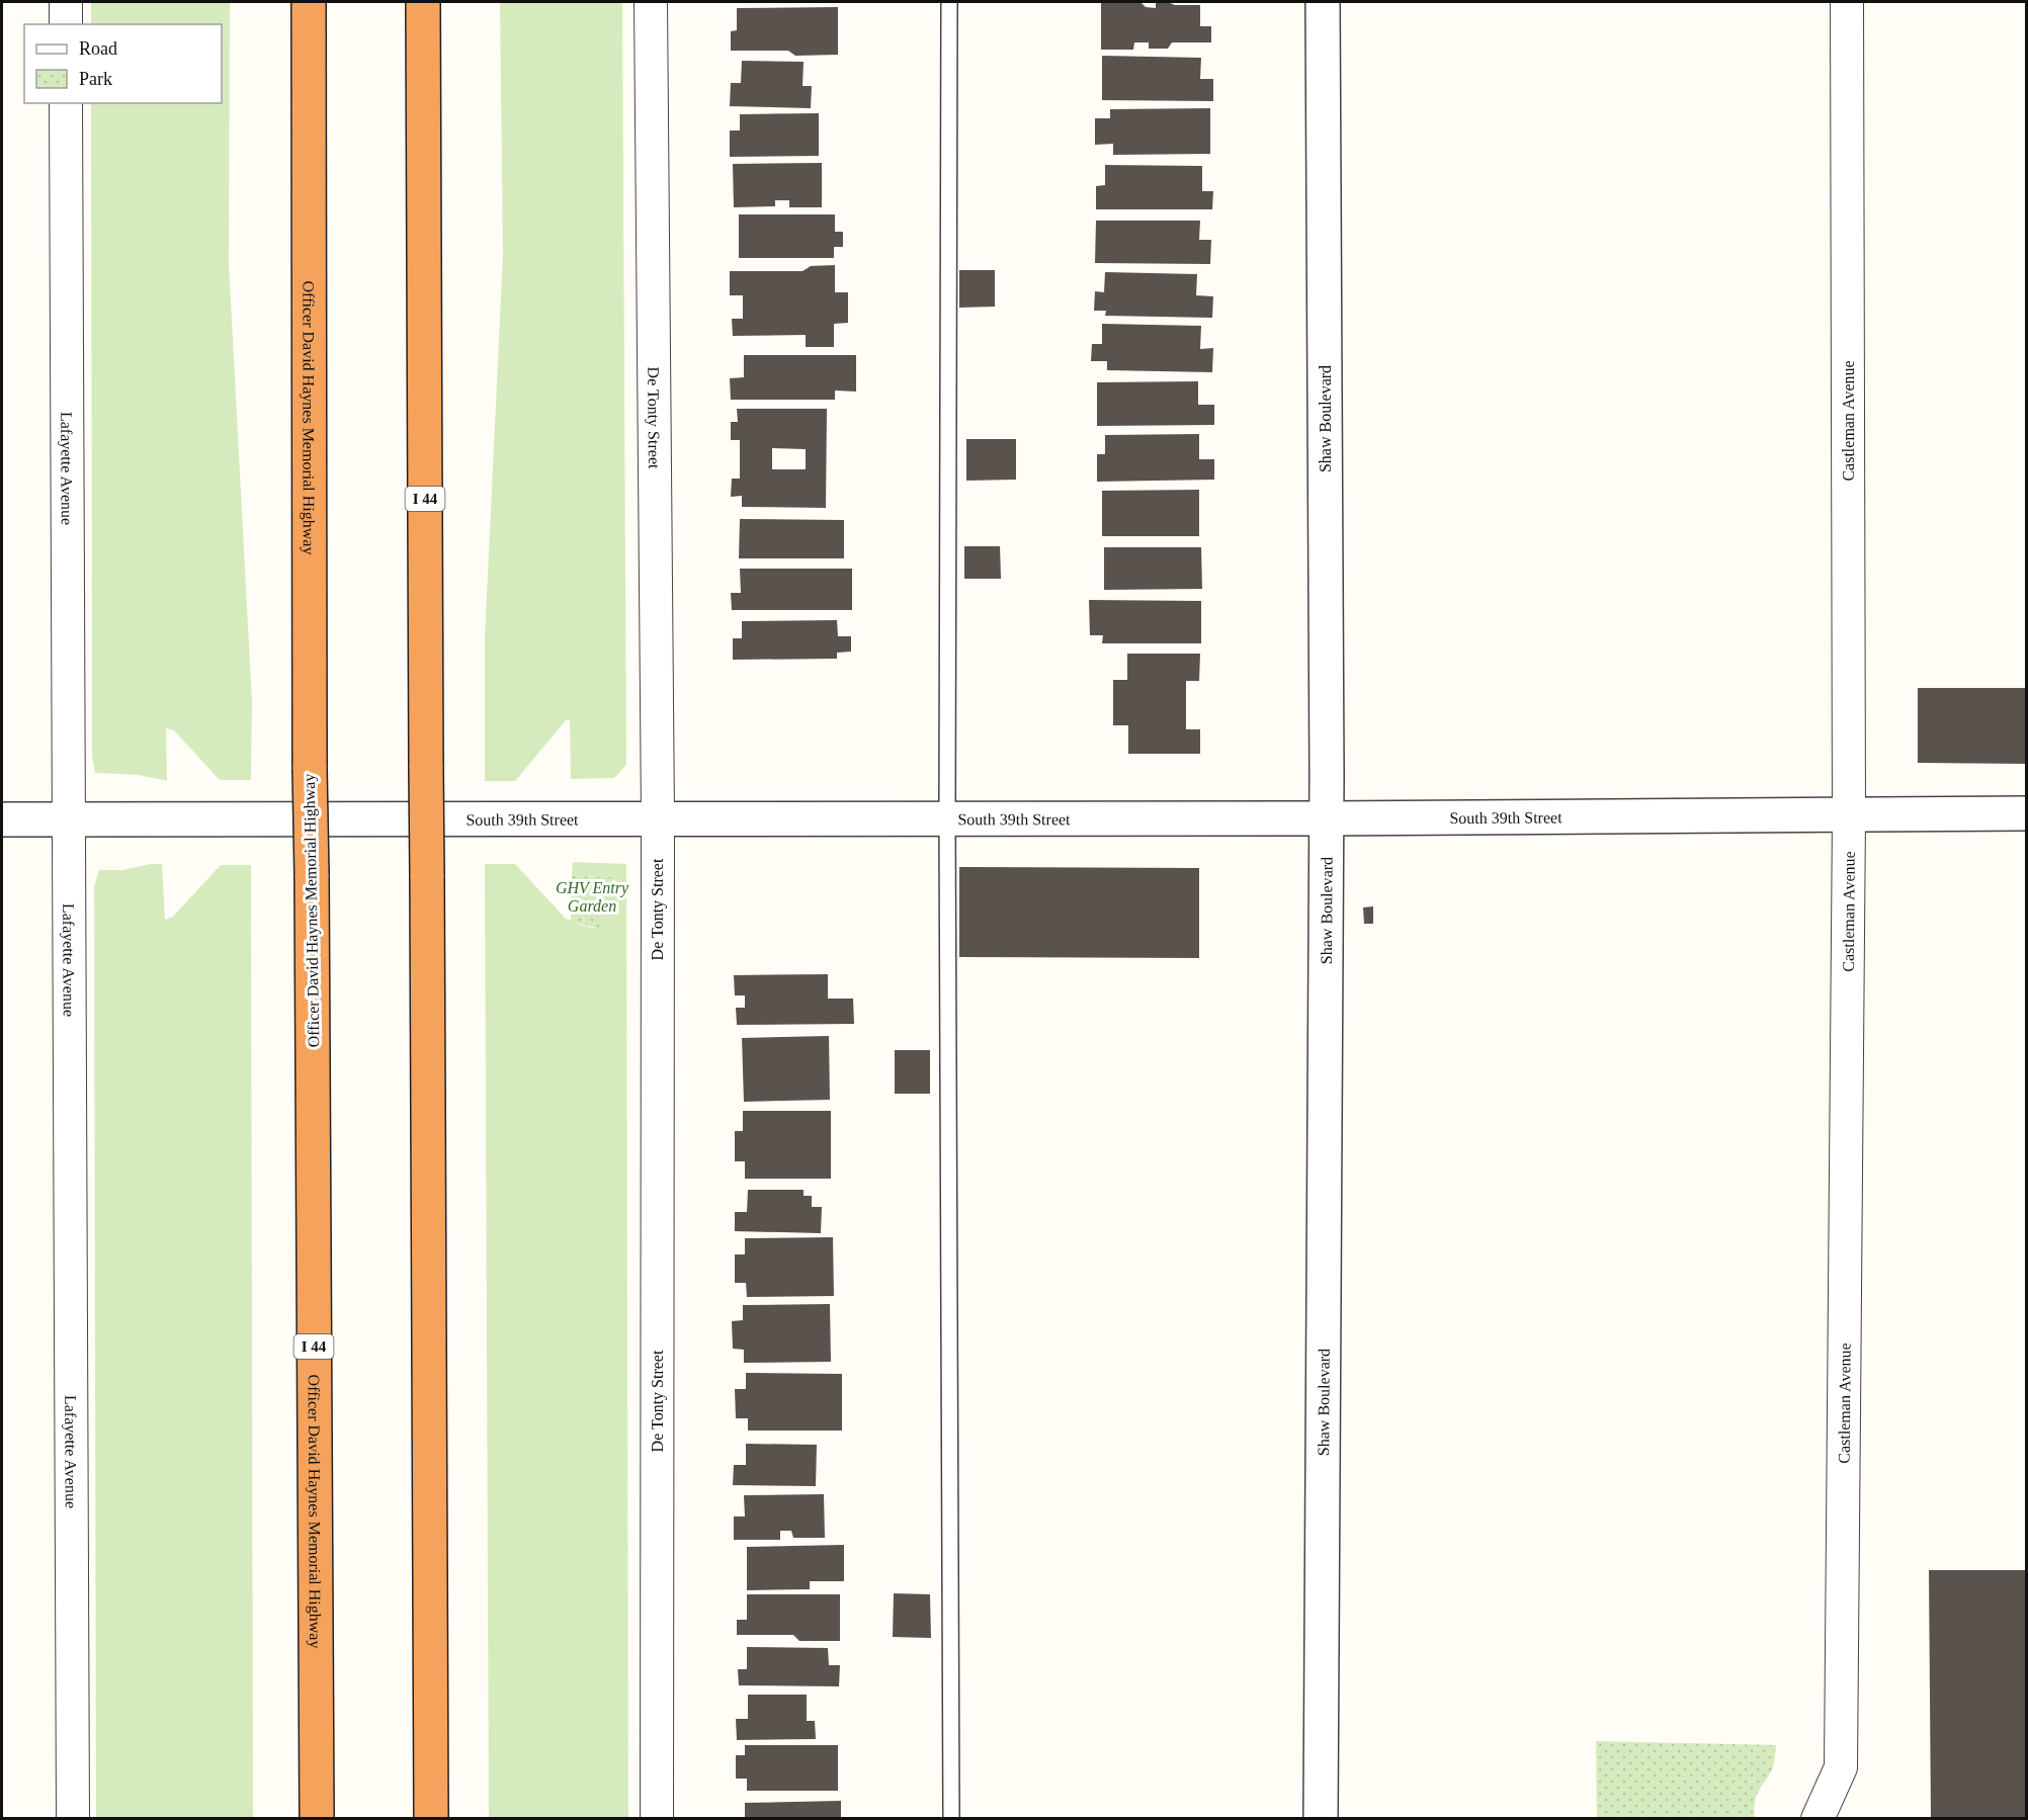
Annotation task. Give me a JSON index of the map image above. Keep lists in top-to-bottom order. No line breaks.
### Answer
{"streets":{"highway":["Officer David Haynes Memorial Highway","I 44"],"street":["De Tonty Street","Shaw Boulevard","Castleman Avenue","Lafayette Avenue","South 39th Street"]},"crossings":[["De Tonty Street","South 39th Street"],["Shaw Boulevard","South 39th Street"],["Castleman Avenue","South 39th Street"],["Lafayette Avenue","South 39th Street"]],"parks":["GHV Entry Garden"],"legend":["Road","Park"]}
